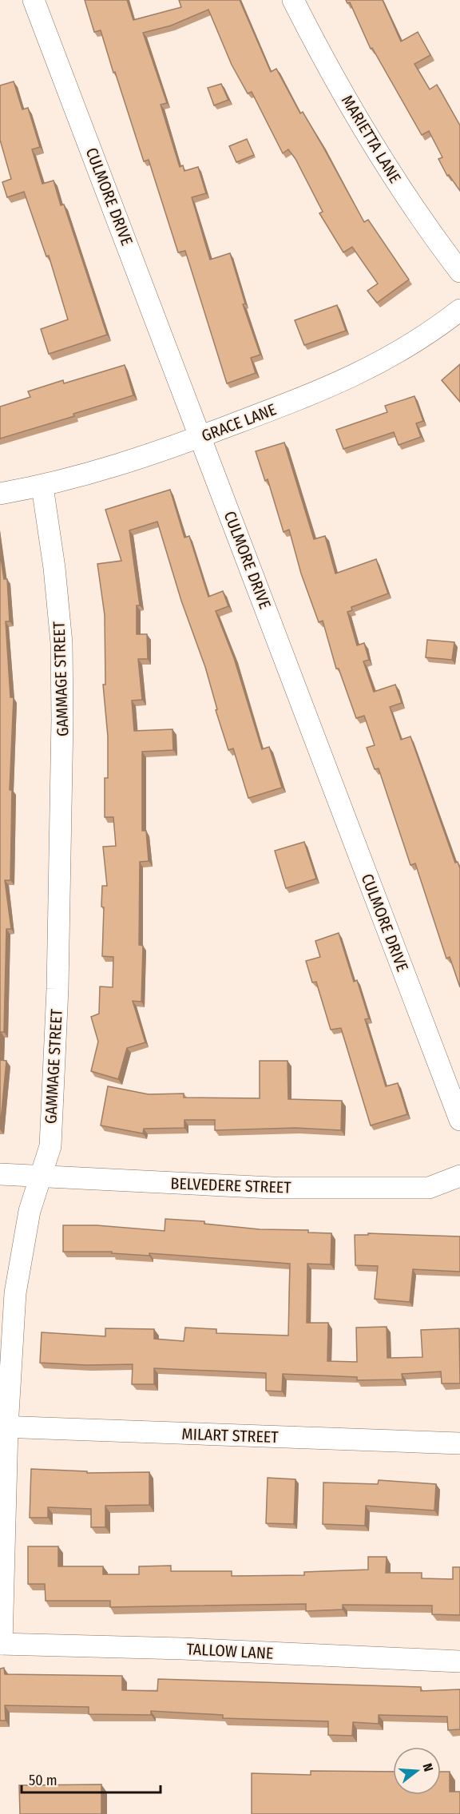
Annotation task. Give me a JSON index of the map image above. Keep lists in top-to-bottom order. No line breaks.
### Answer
{"streets":{"street":["MARIETTA LANE","CULMORE DRIVE","GRACE LANE","GAMMAGE STREET","BELVEDERE STREET","MILART STREET","TALLOW LANE"]},"crossings":[["CULMORE DRIVE","GRACE LANE"],["GRACE LANE","GAMMAGE STREET"],["GAMMAGE STREET","BELVEDERE STREET"],["GAMMAGE STREET","MILART STREET"],["GAMMAGE STREET","TALLOW LANE"]],"scale_bar":"50 m","north":"right"}
